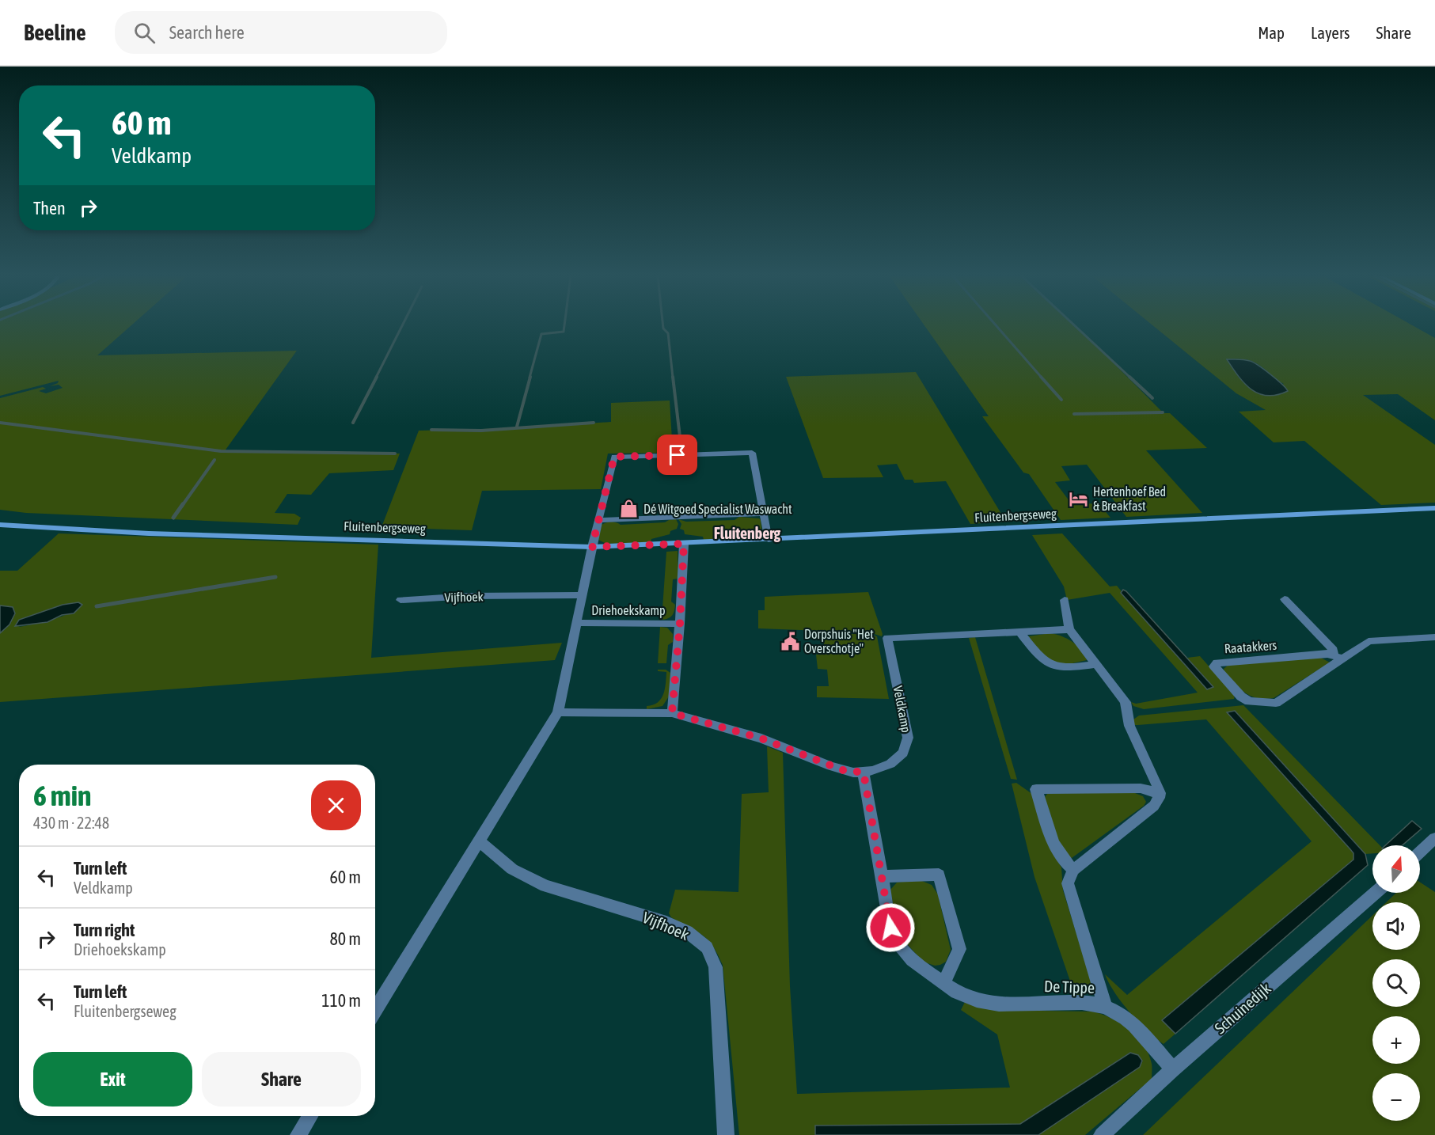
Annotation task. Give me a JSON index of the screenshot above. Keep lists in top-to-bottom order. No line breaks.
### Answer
{"streets":{"street":["Fluitenbergseweg","Vijfhoek","Driehoekskamp","Raatakkers","Veldkamp","De Tippe","Schuinedijk"]},"crossings":[["Fluitenbergseweg","Driehoekskamp"],["Driehoekskamp","Veldkamp"],["Veldkamp","De Tippe"],["De Tippe","Schuinedijk"]],"districts":["Fluitenberg"],"places":{"hotel":["Hertenhoef Bed & Breakfast"],"shop":["Dé Witgoed Specialist Waswacht"],"public building":["Dorpshuis \"Het Overschotje\""]},"north":"top","page":{"header":"Beeline","search":"Search here","nav":["Map","Layers","Share"],"turn":["60 m","Veldkamp"],"then":"Then","heading":["6 min","430 m · 22:48"],"map_buttons":["+","−"],"list":[{"name":"Turn left","note":"Veldkamp","value":"60 m"},{"name":"Turn right","note":"Driehoekskamp","value":"80 m"},{"name":"Turn left","note":"Fluitenbergseweg","value":"110 m"}],"buttons":["Exit","Share"]}}
